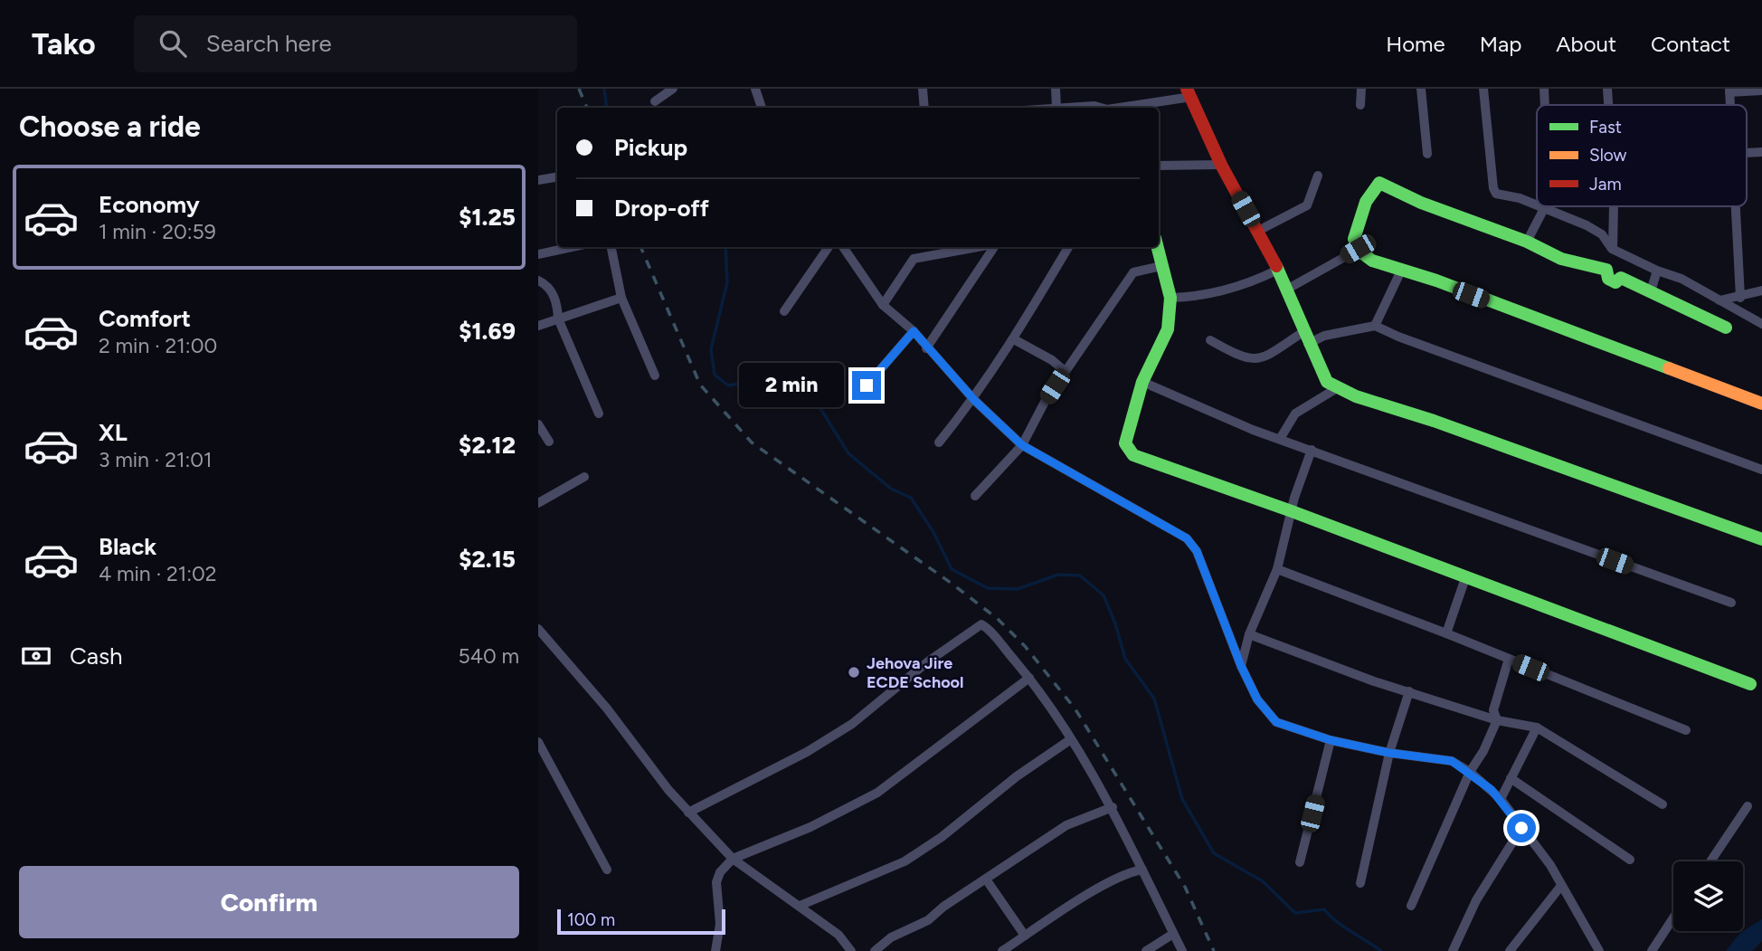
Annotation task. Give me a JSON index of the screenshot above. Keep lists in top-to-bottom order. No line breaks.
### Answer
{"places":["Jehova Jire ECDE School"],"legend":["Fast","Slow","Jam"],"scale_bar":"100 m","page":{"header":"Tako","search":"Search here","nav":["Home","Map","About","Contact"],"heading":"Choose a ride","banner":["Pickup","Drop-off"],"list":[{"name":"Economy","note":"1 min · 20:59","value":"$1.25"},{"name":"Comfort","note":"2 min · 21:00","value":"$1.69"},{"name":"XL","note":"3 min · 21:01","value":"$2.12"},{"name":"Black","note":"4 min · 21:02","value":"$2.15"}],"bubble":"2 min","pay":["Cash","540 m"],"buttons":"Confirm","scale":"100 m"}}
